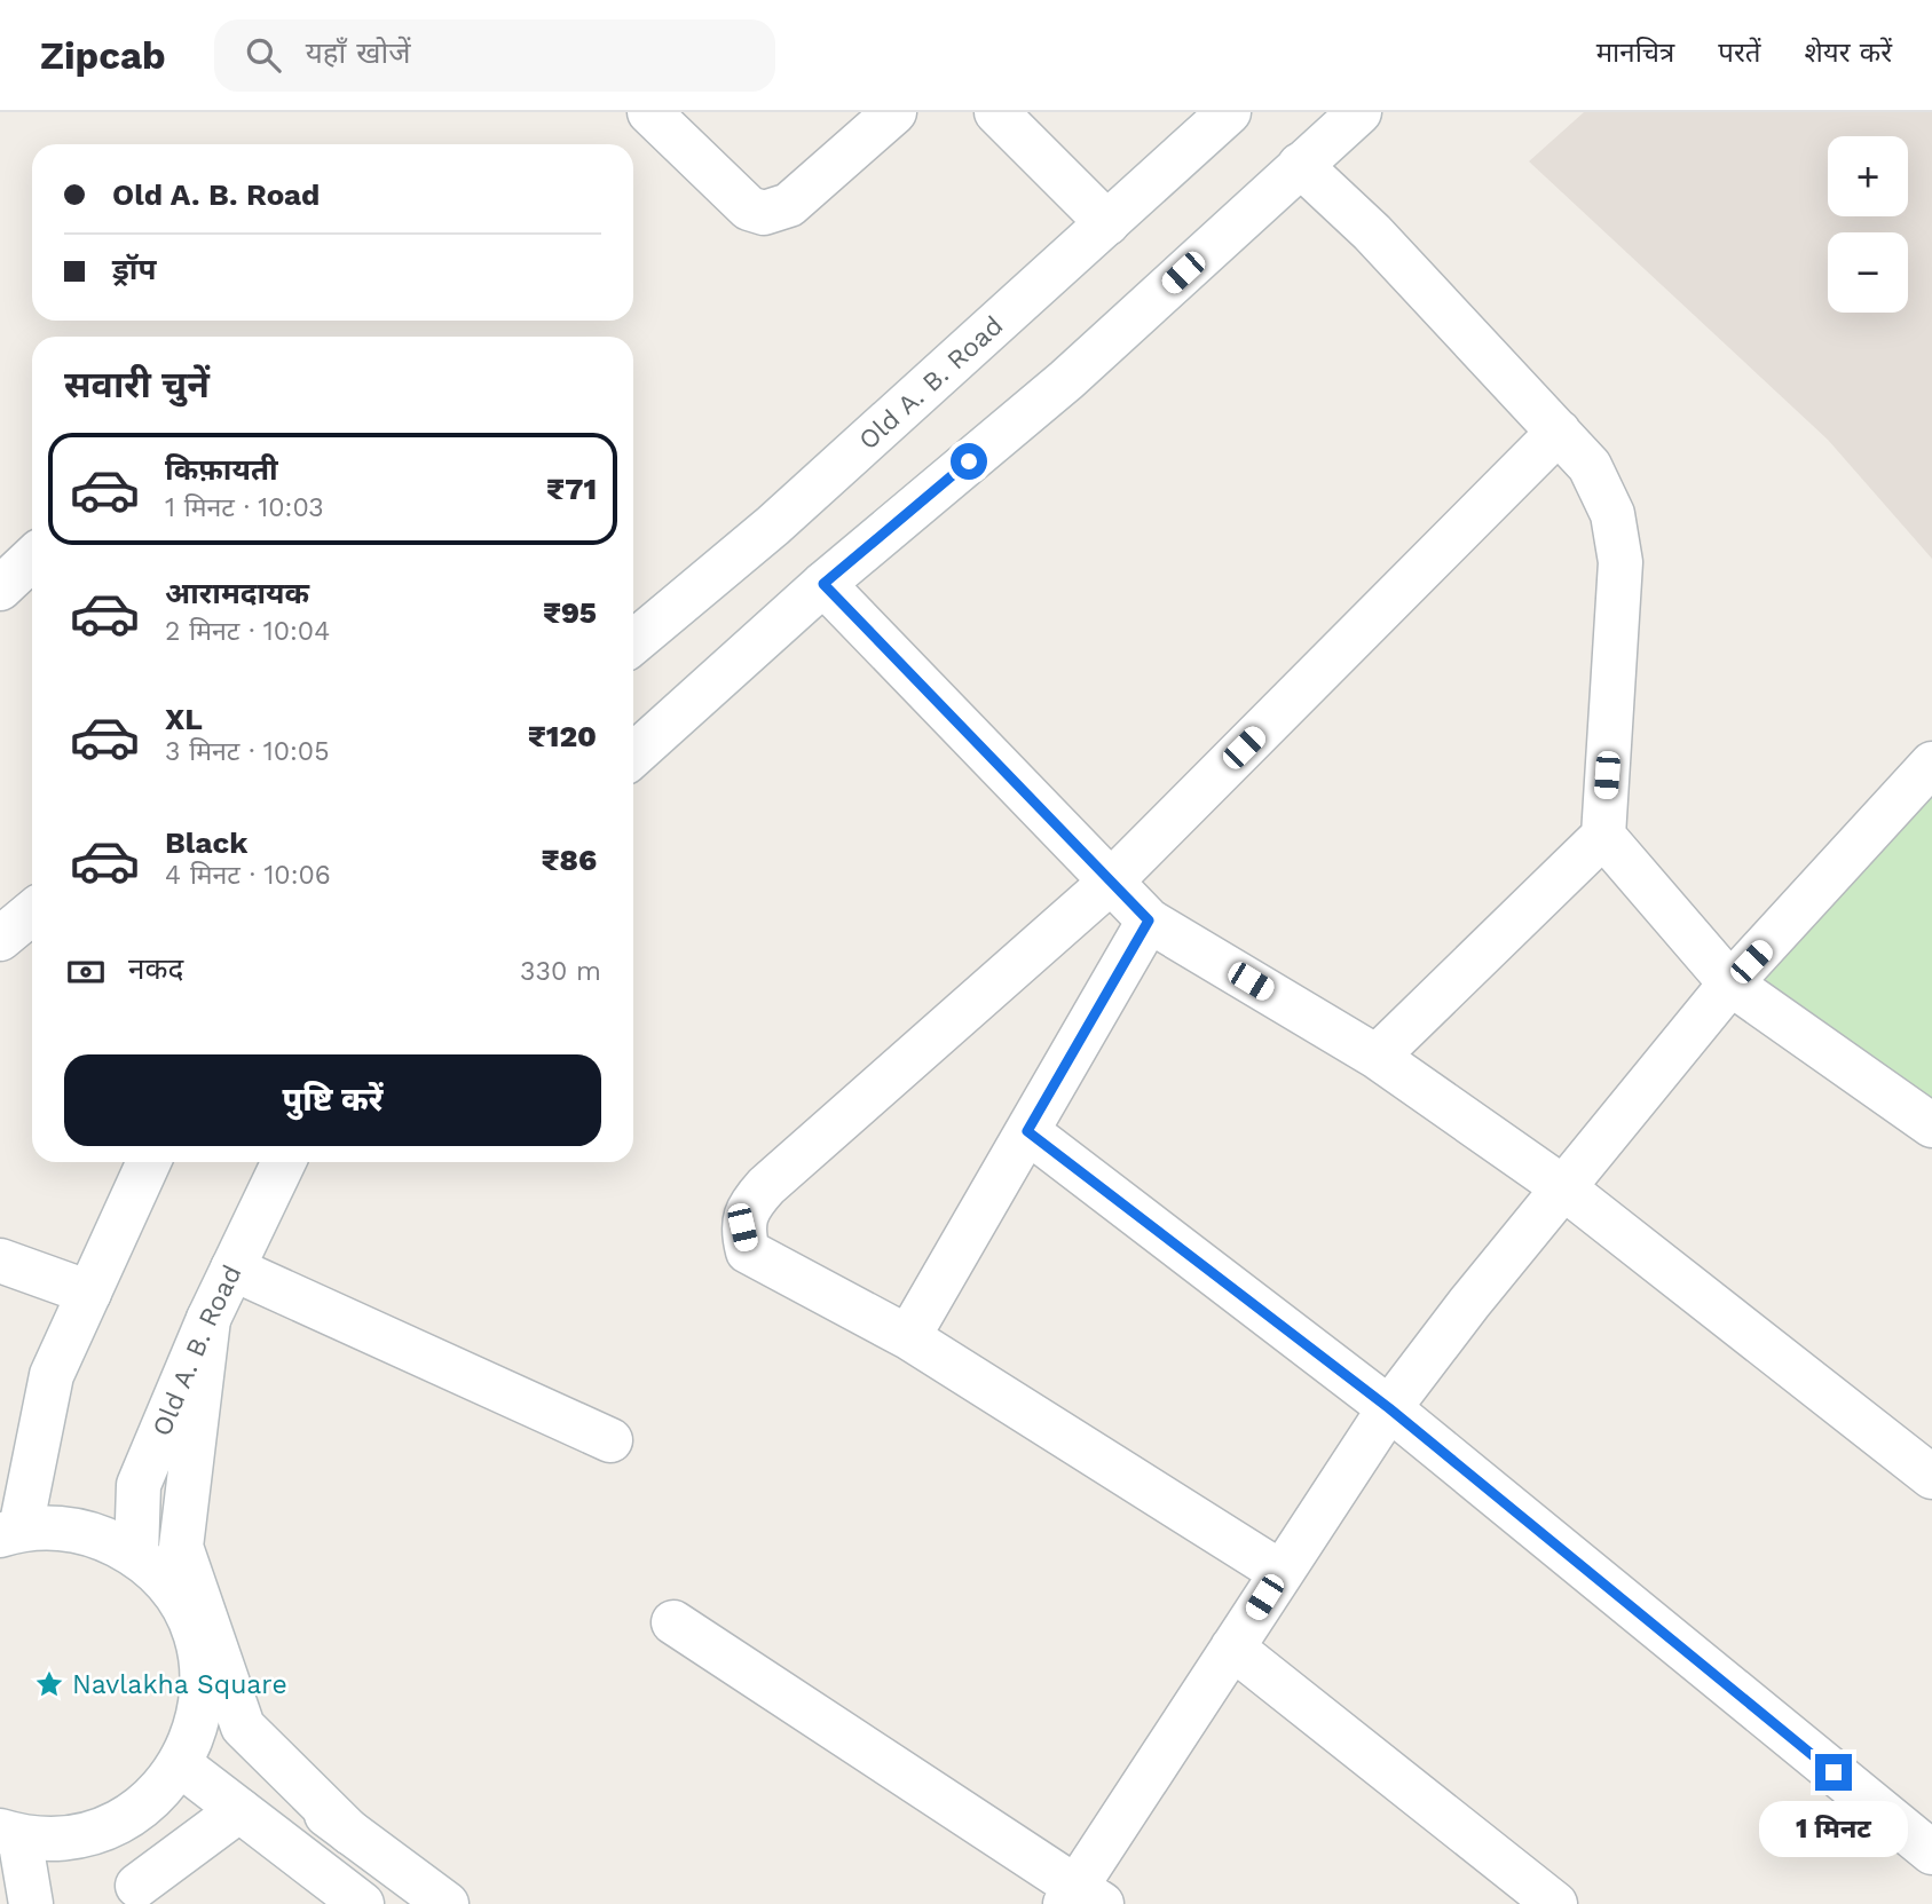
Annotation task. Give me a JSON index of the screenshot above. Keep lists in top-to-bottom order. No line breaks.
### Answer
{"streets":{"street":["Old A. B. Road"]},"places":{"place":["Navlakha Square"]},"page":{"header":"Zipcab","search":"यहाँ खोजें","nav":["मानचित्र","परतें","शेयर करें"],"map_buttons":["+","−"],"banner":["Old A. B. Road","ड्रॉप"],"heading":"सवारी चुनें","list":[{"name":"किफ़ायती","note":"1 मिनट · 10:03","value":"₹71"},{"name":"आरामदायक","note":"2 मिनट · 10:04","value":"₹95"},{"name":"XL","note":"3 मिनट · 10:05","value":"₹120"},{"name":"Black","note":"4 मिनट · 10:06","value":"₹86"}],"pay":["नकद","330 m"],"buttons":"पुष्टि करें","bubble":"1 मिनट"}}
